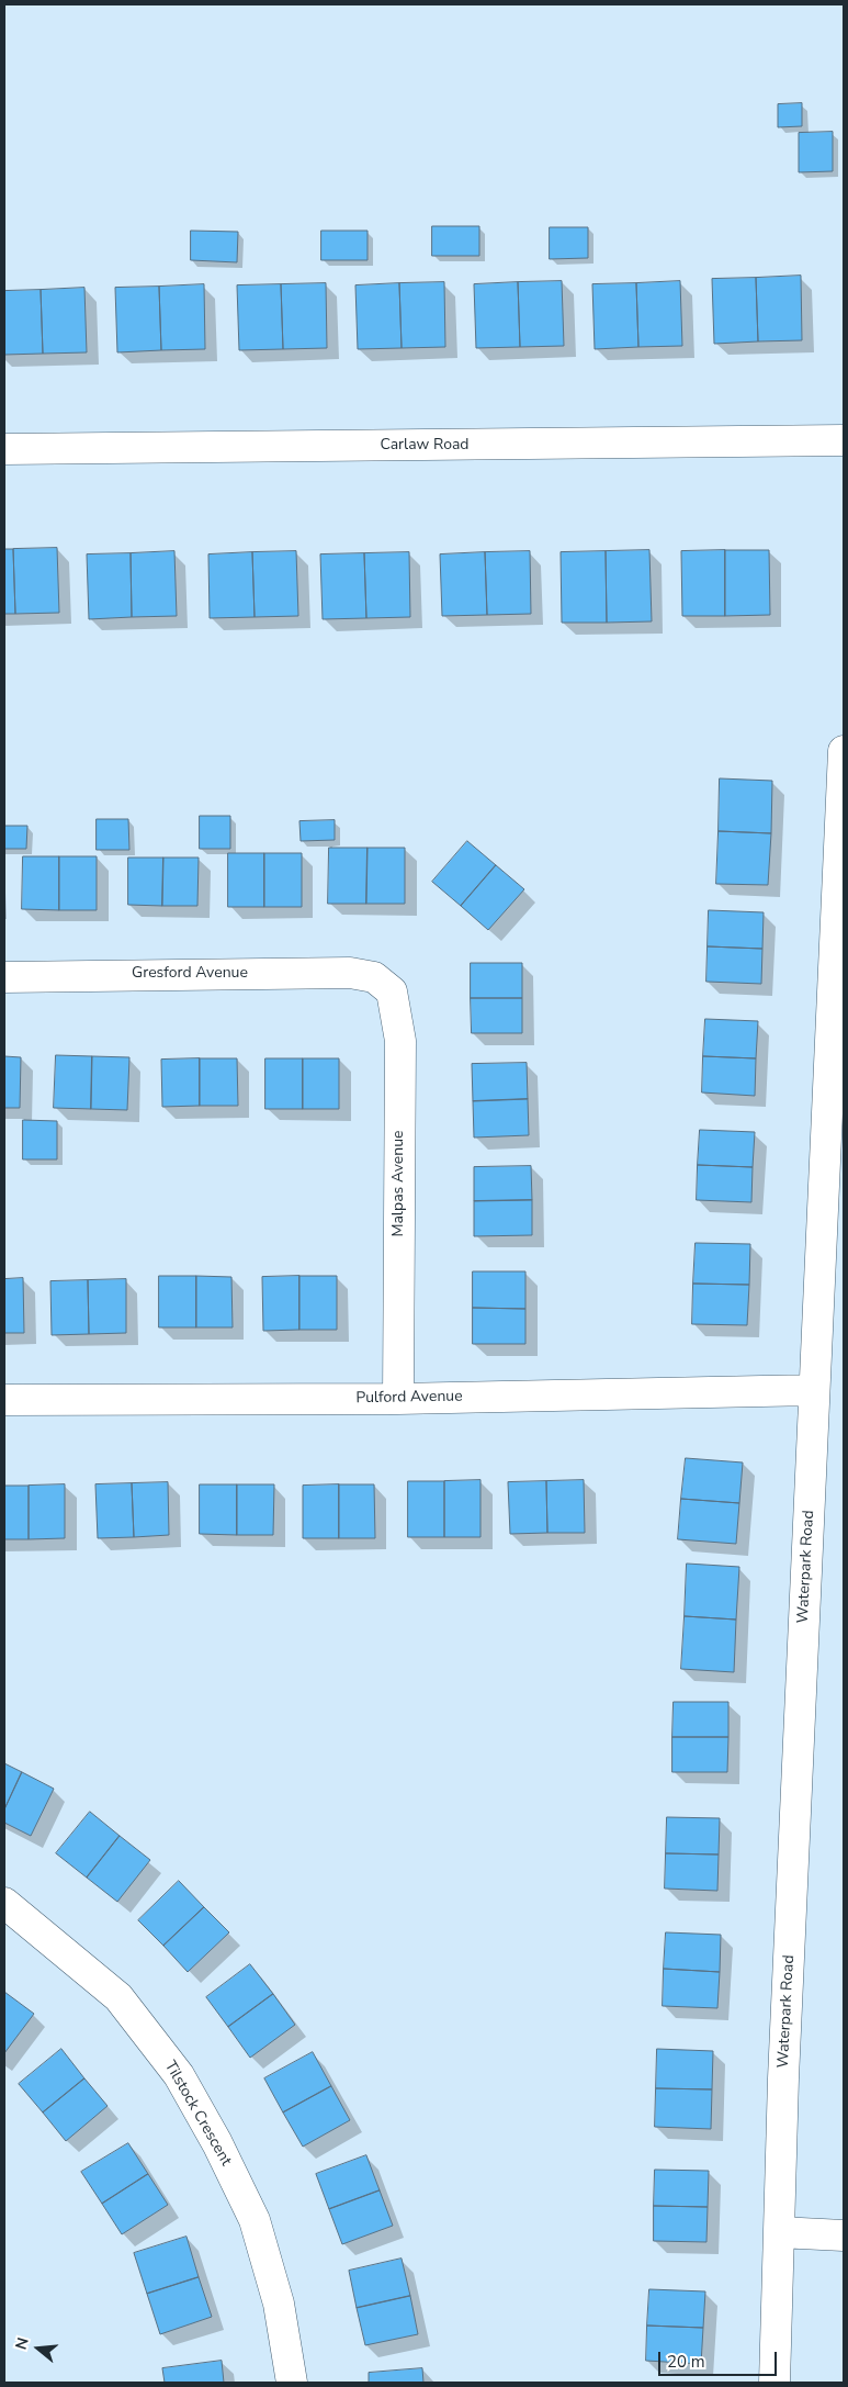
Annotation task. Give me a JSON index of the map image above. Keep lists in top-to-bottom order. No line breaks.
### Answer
{"streets":{"street":["Carlaw Road","Gresford Avenue","Malpas Avenue","Pulford Avenue","Waterpark Road","Tilstock Crescent"]},"crossings":[["Gresford Avenue","Malpas Avenue"],["Malpas Avenue","Pulford Avenue"],["Pulford Avenue","Waterpark Road"]],"scale_bar":"20 m","north":"left"}
